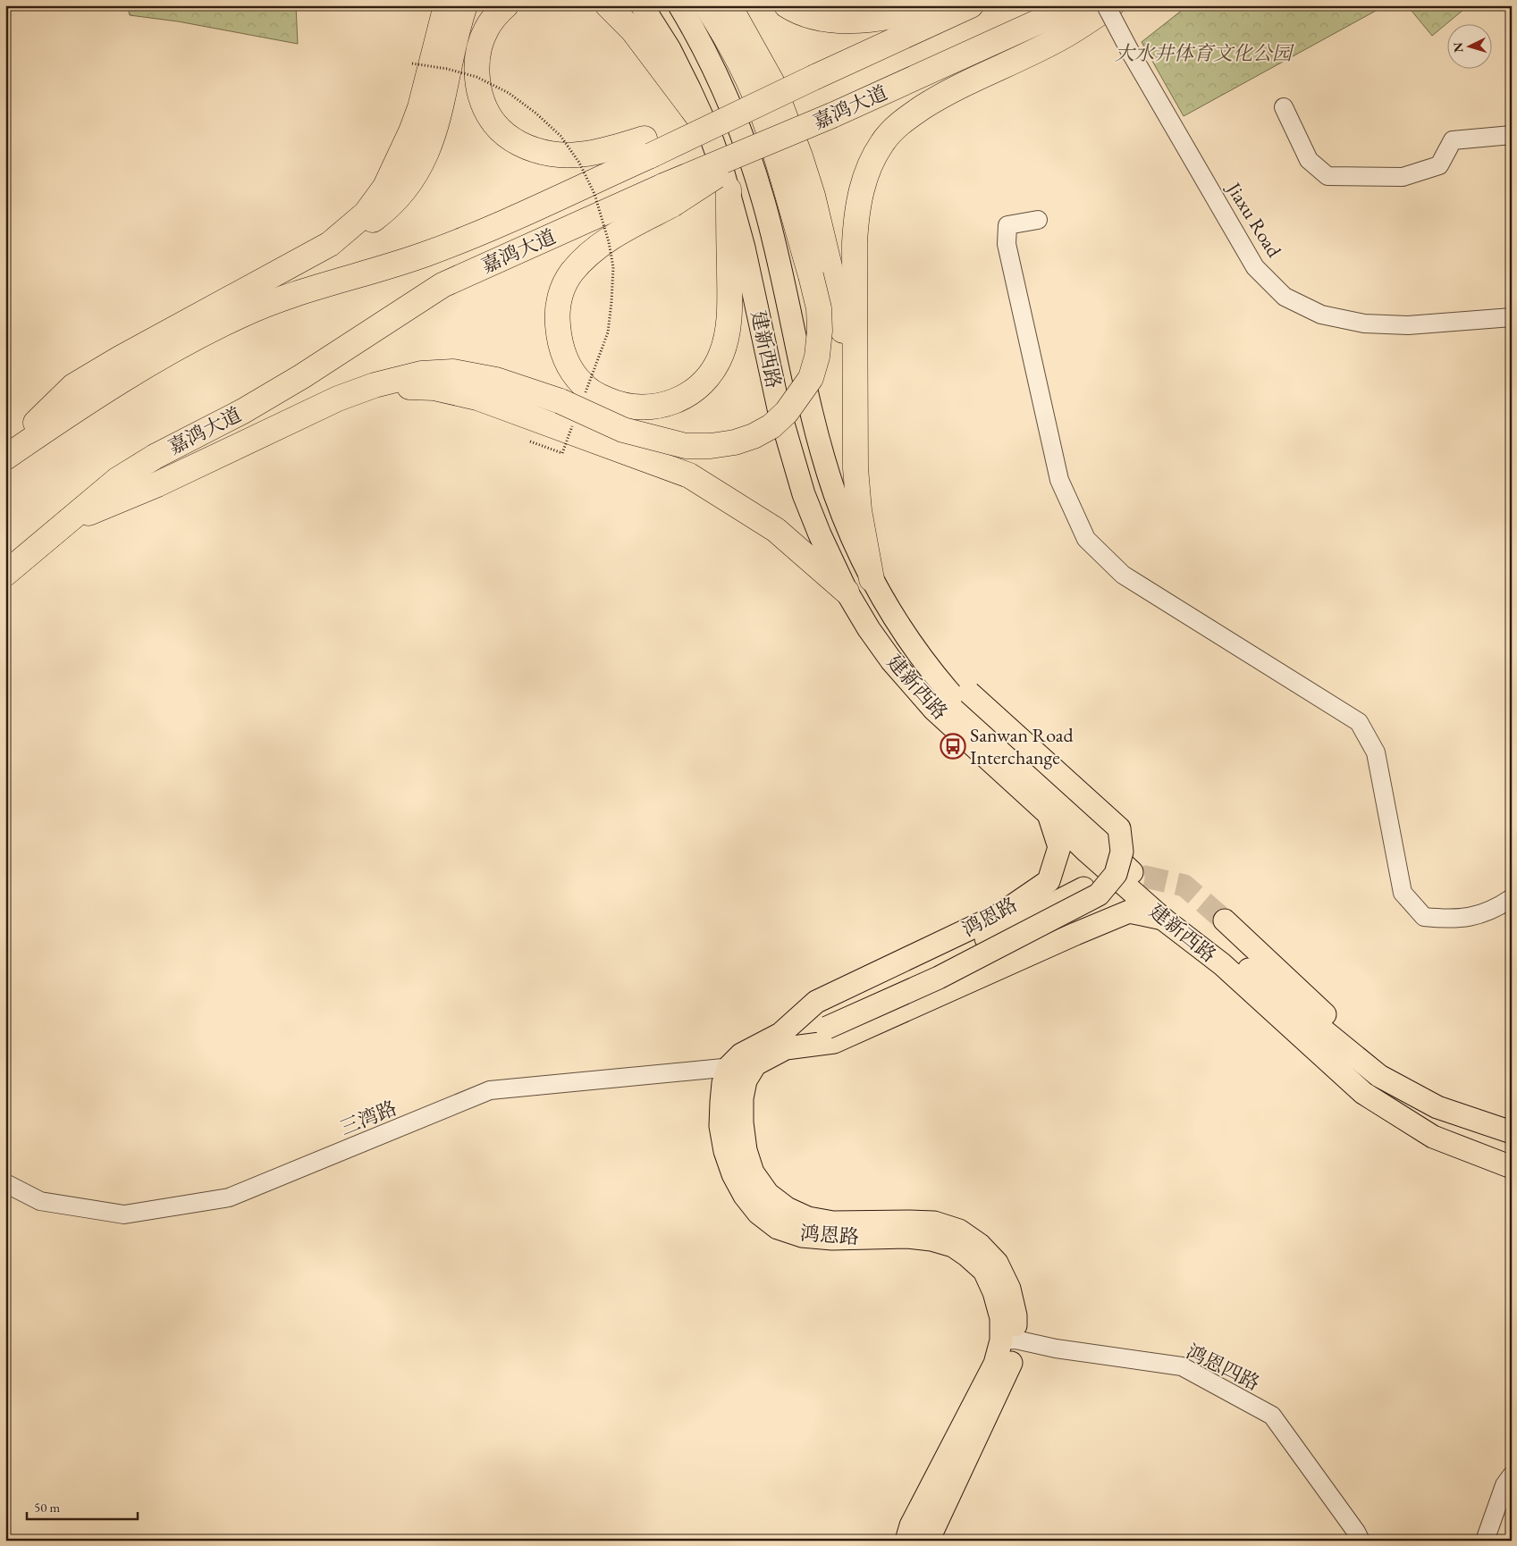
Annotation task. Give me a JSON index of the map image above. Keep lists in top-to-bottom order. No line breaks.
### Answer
{"streets":{"highway":["嘉鸿大道"],"main road":["建新西路","鸿恩路"],"street":["Jiaxu Road","三湾路","鸿恩四路"]},"crossings":[["建新西路","鸿恩路"],["鸿恩路","三湾路"],["鸿恩路","鸿恩四路"]],"parks":["大水井体育文化公园"],"places":{"bus stop":["Sanwan Road Interchange"]},"scale_bar":"50 m","north":"left"}
